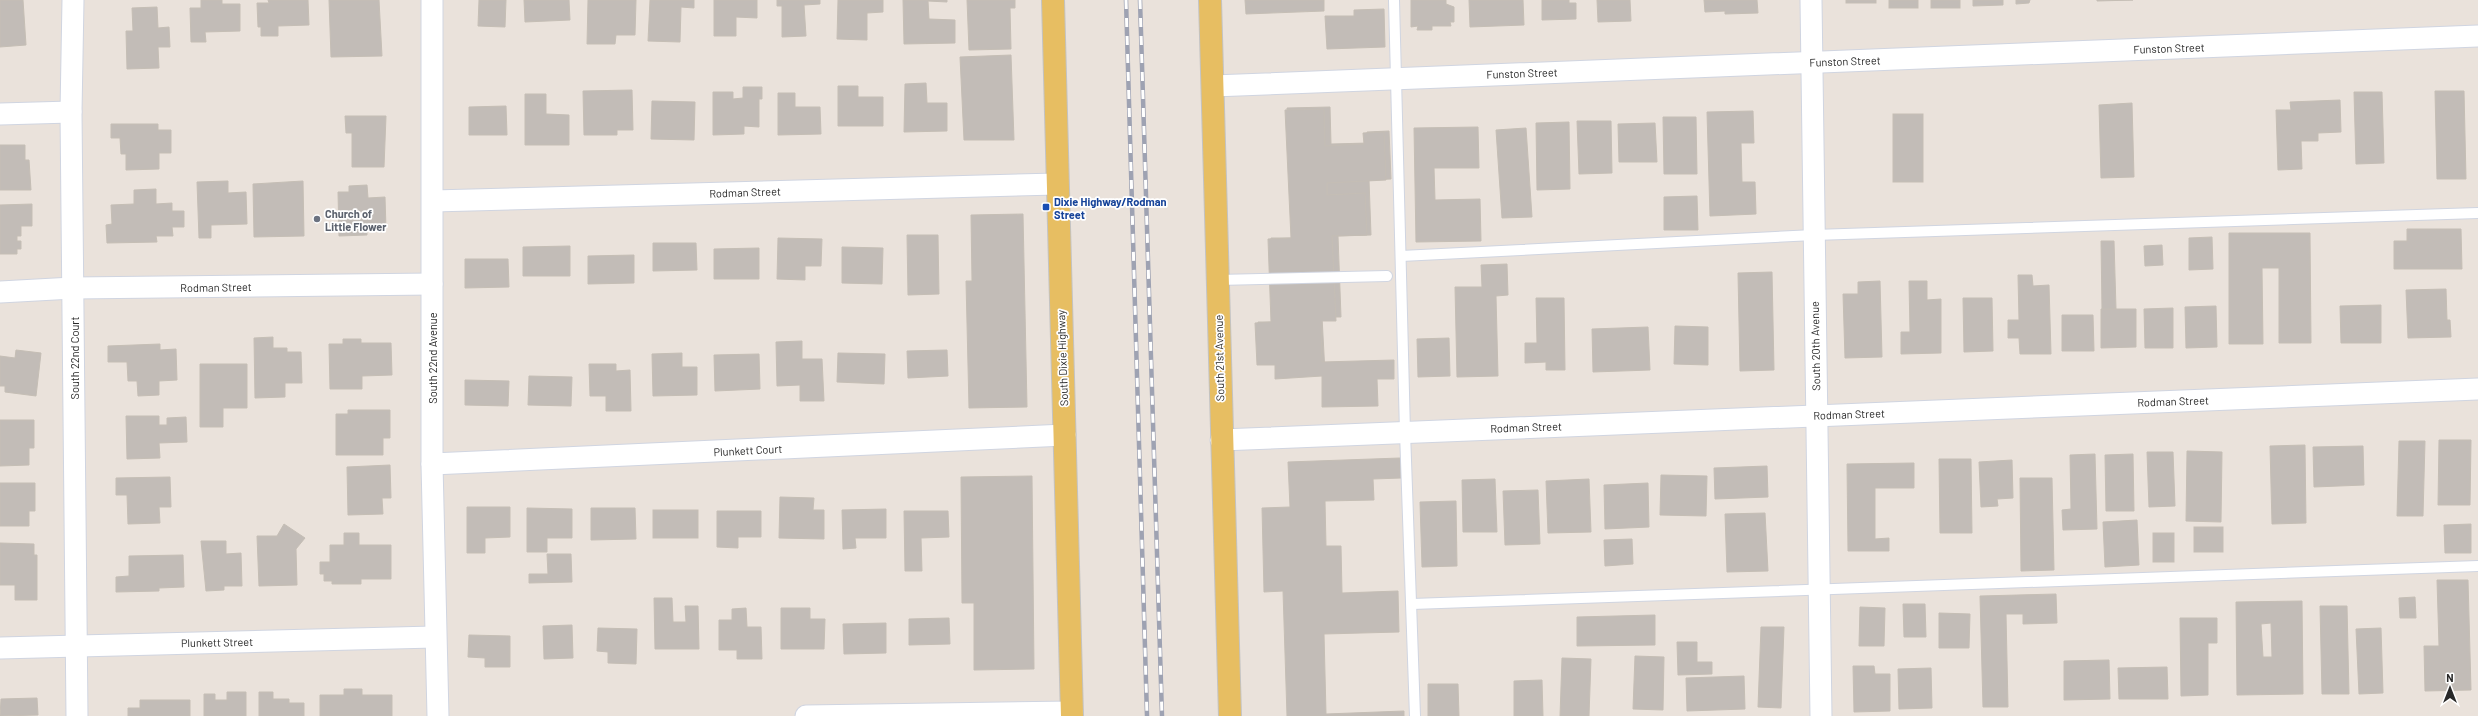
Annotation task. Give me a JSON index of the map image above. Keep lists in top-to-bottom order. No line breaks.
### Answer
{"streets":{"main road":["South Dixie Highway","South 21st Avenue"],"street":["Funston Street","Rodman Street","South 20th Avenue","South 22nd Court","South 22nd Avenue","Plunkett Court","Plunkett Street"]},"crossings":[["Funston Street","South 20th Avenue"],["Funston Street","South 21st Avenue"],["Rodman Street","South 20th Avenue"],["Rodman Street","South 22nd Court"],["Rodman Street","South 22nd Avenue"],["Rodman Street","South Dixie Highway"],["Rodman Street","South 21st Avenue"],["South 22nd Court","Plunkett Street"],["South 22nd Avenue","Plunkett Court"],["South 22nd Avenue","Plunkett Street"],["South Dixie Highway","Plunkett Court"]],"places":{"transit":["Dixie Highway/Rodman Street"],"other":["Church of Little Flower"]},"north":"top"}
